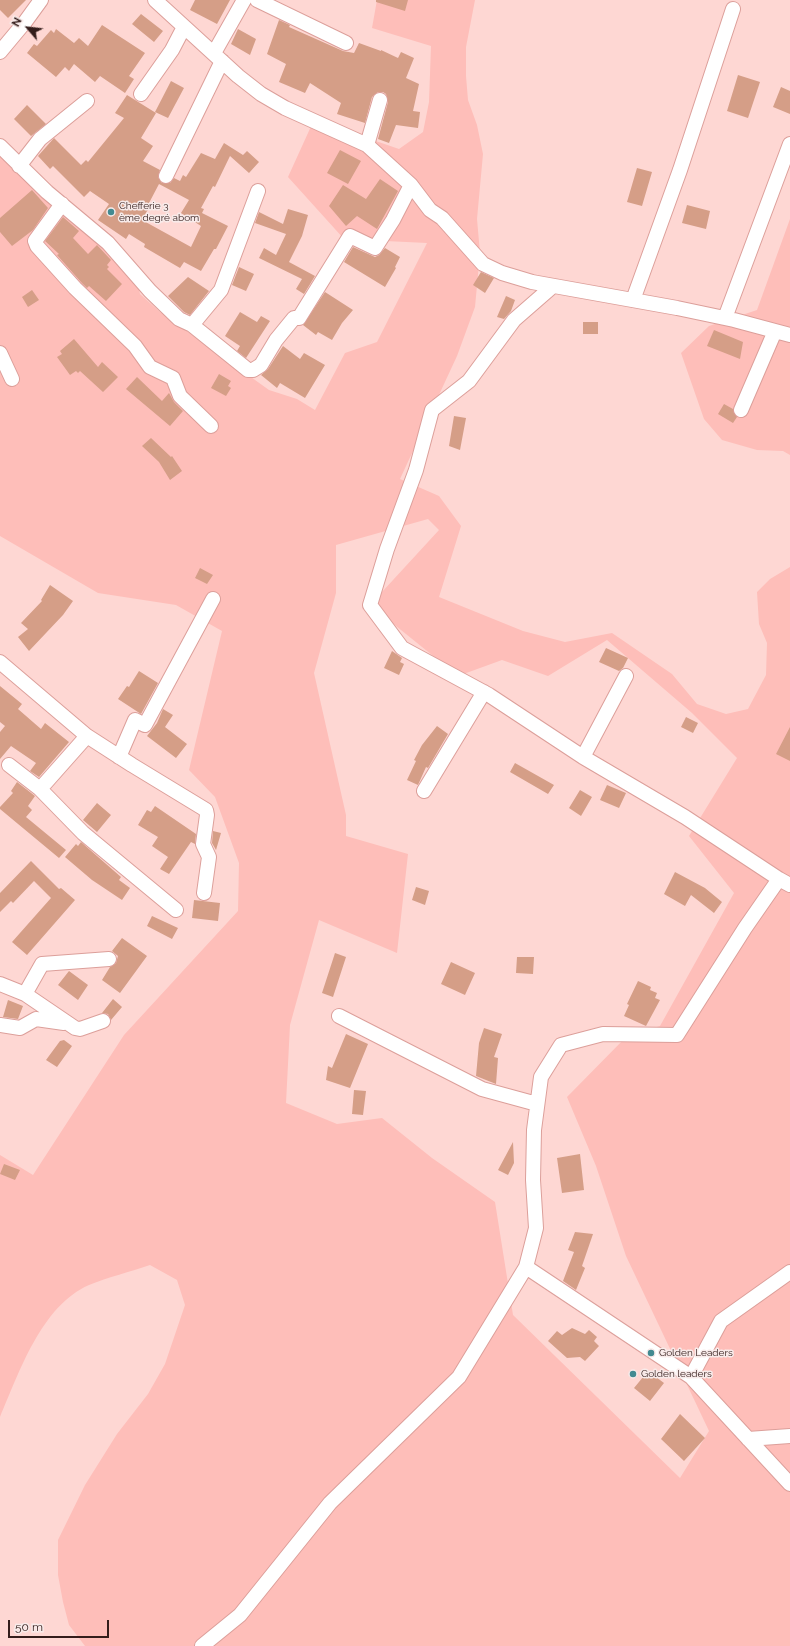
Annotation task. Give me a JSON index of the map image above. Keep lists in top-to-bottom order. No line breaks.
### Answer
{"places":["Chefferie 3 ème degré abom","Golden Leaders","Golden leaders"],"scale_bar":"50 m","north":"top left"}
